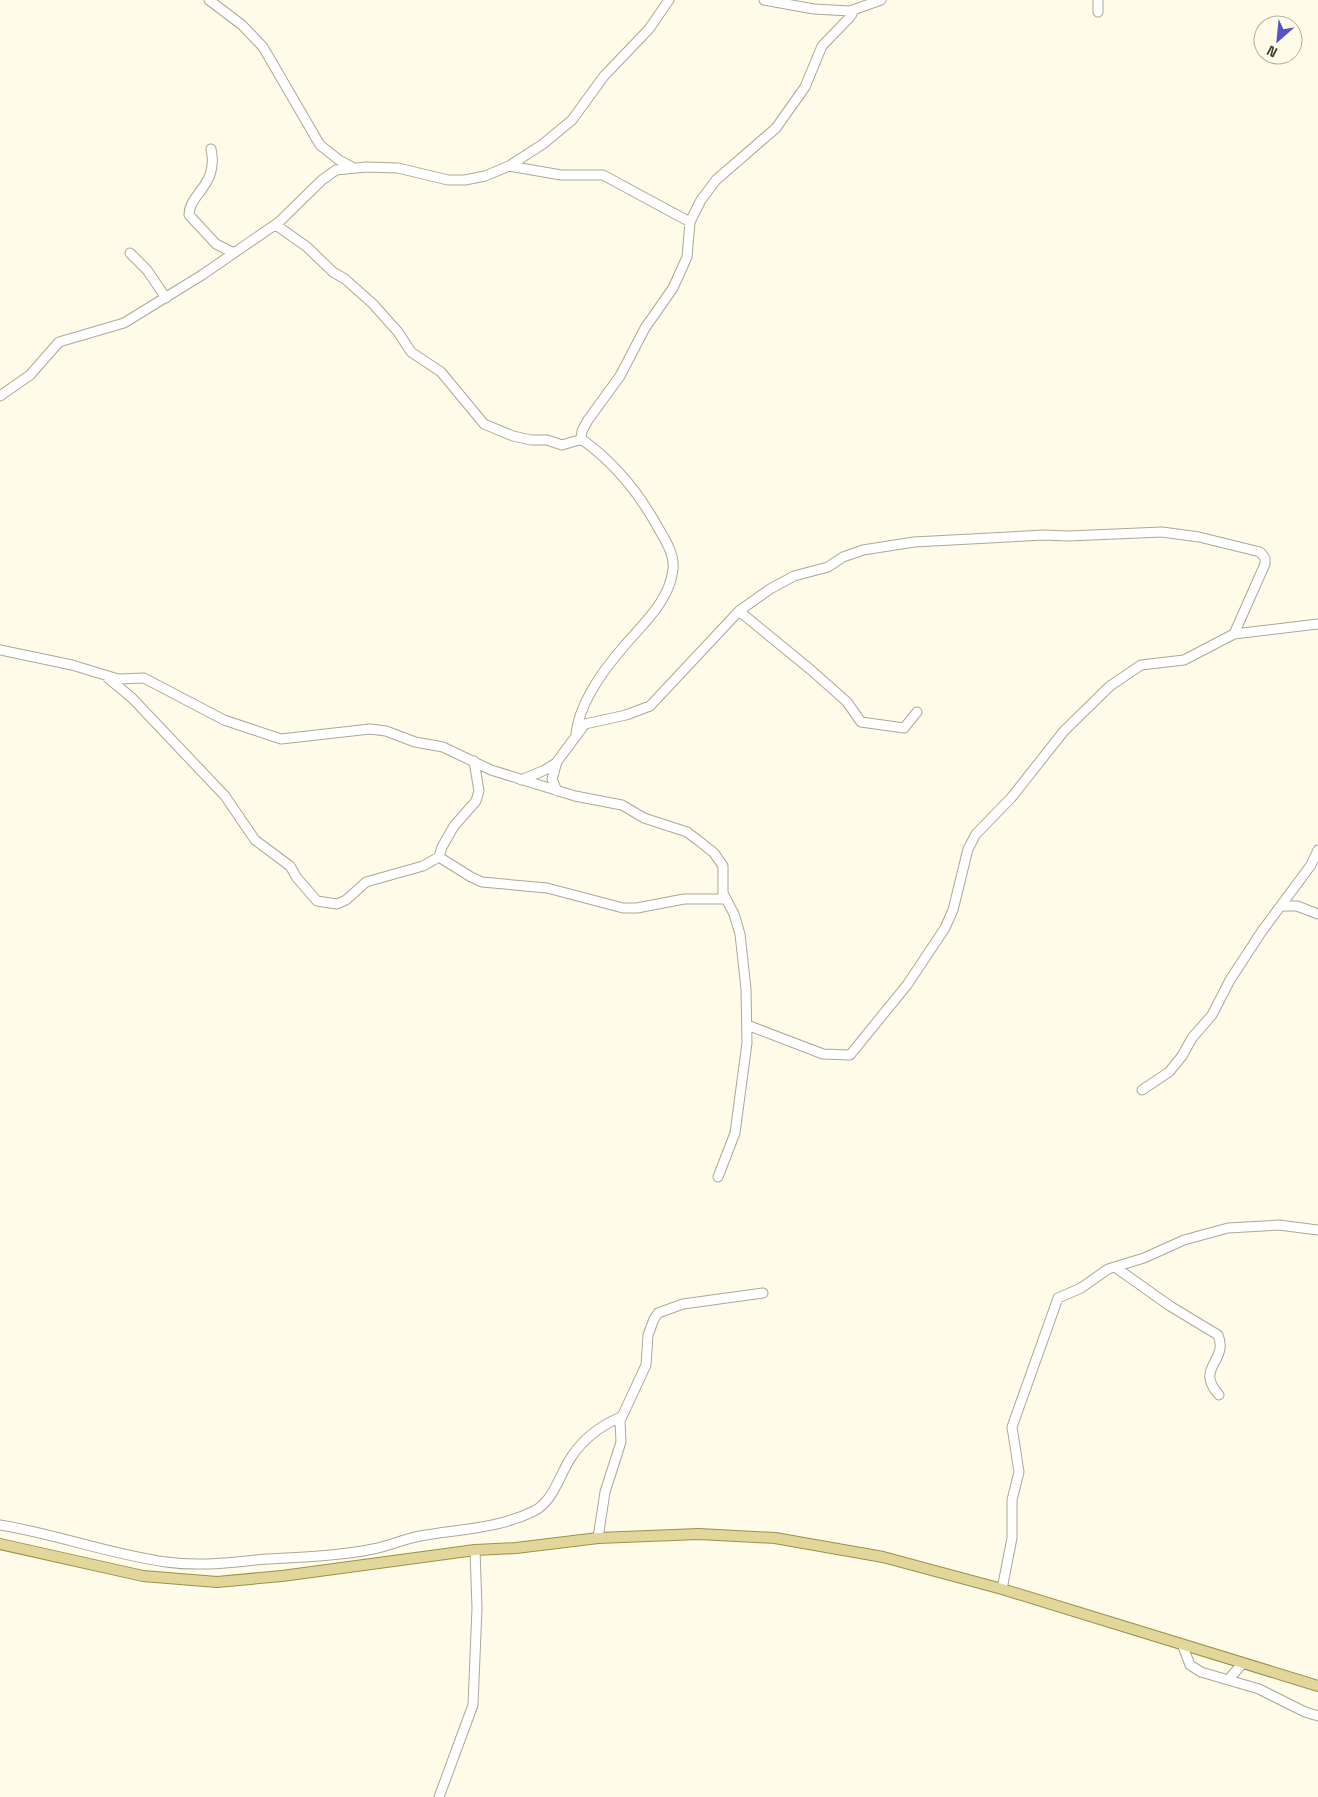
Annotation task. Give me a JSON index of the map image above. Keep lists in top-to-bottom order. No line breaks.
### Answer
{"north":"bottom left"}
